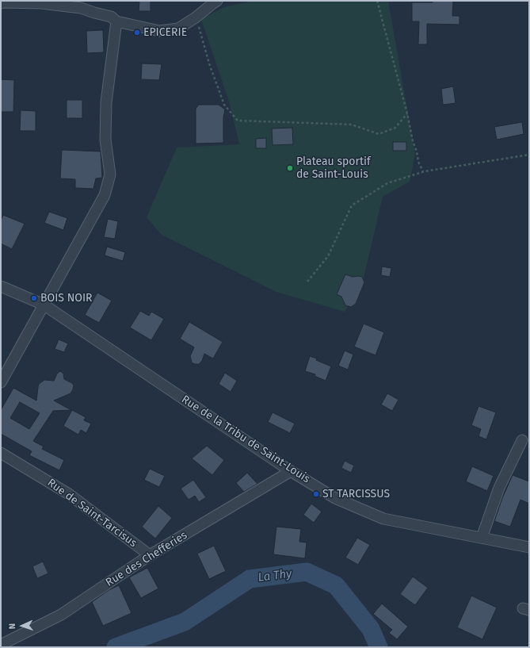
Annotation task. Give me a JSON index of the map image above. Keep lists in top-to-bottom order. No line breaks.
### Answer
{"streets":{"street":["Rue de la Tribu de Saint-Louis","Rue de Saint-Tarcisus","Rue des Chefferies"]},"crossings":[["Rue de la Tribu de Saint-Louis","Rue des Chefferies"],["Rue de Saint-Tarcisus","Rue des Chefferies"]],"water":["La Thy"],"places":["EPICERIE","Plateau sportif de Saint-Louis","BOIS NOIR","ST TARCISSUS"],"north":"left"}
